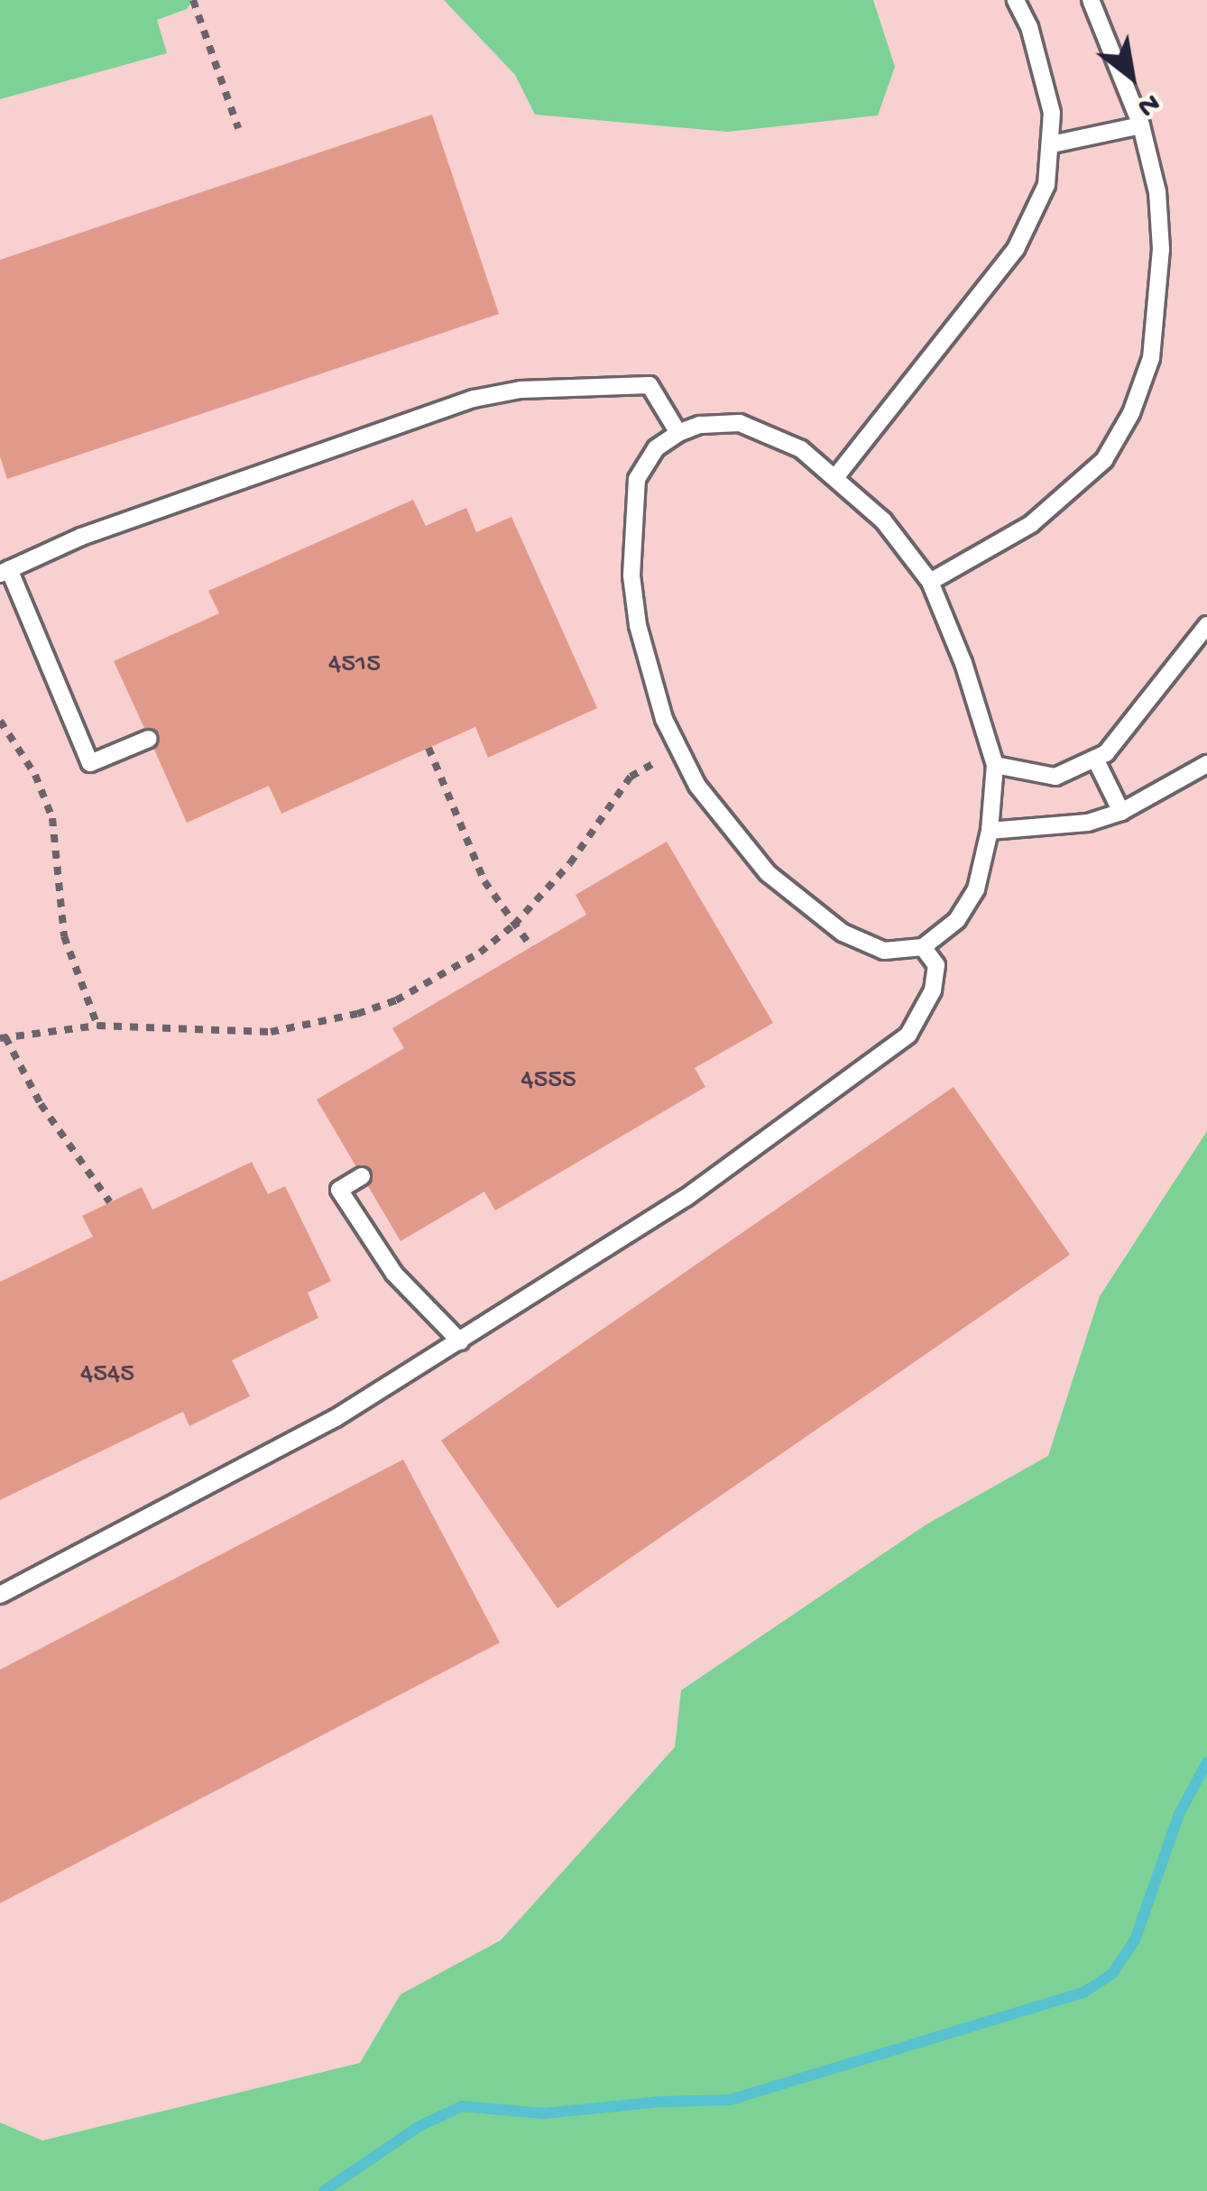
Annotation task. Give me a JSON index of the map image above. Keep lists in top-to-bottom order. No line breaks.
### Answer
{"house_numbers":["4515","4555","4545"],"north":"bottom right"}
